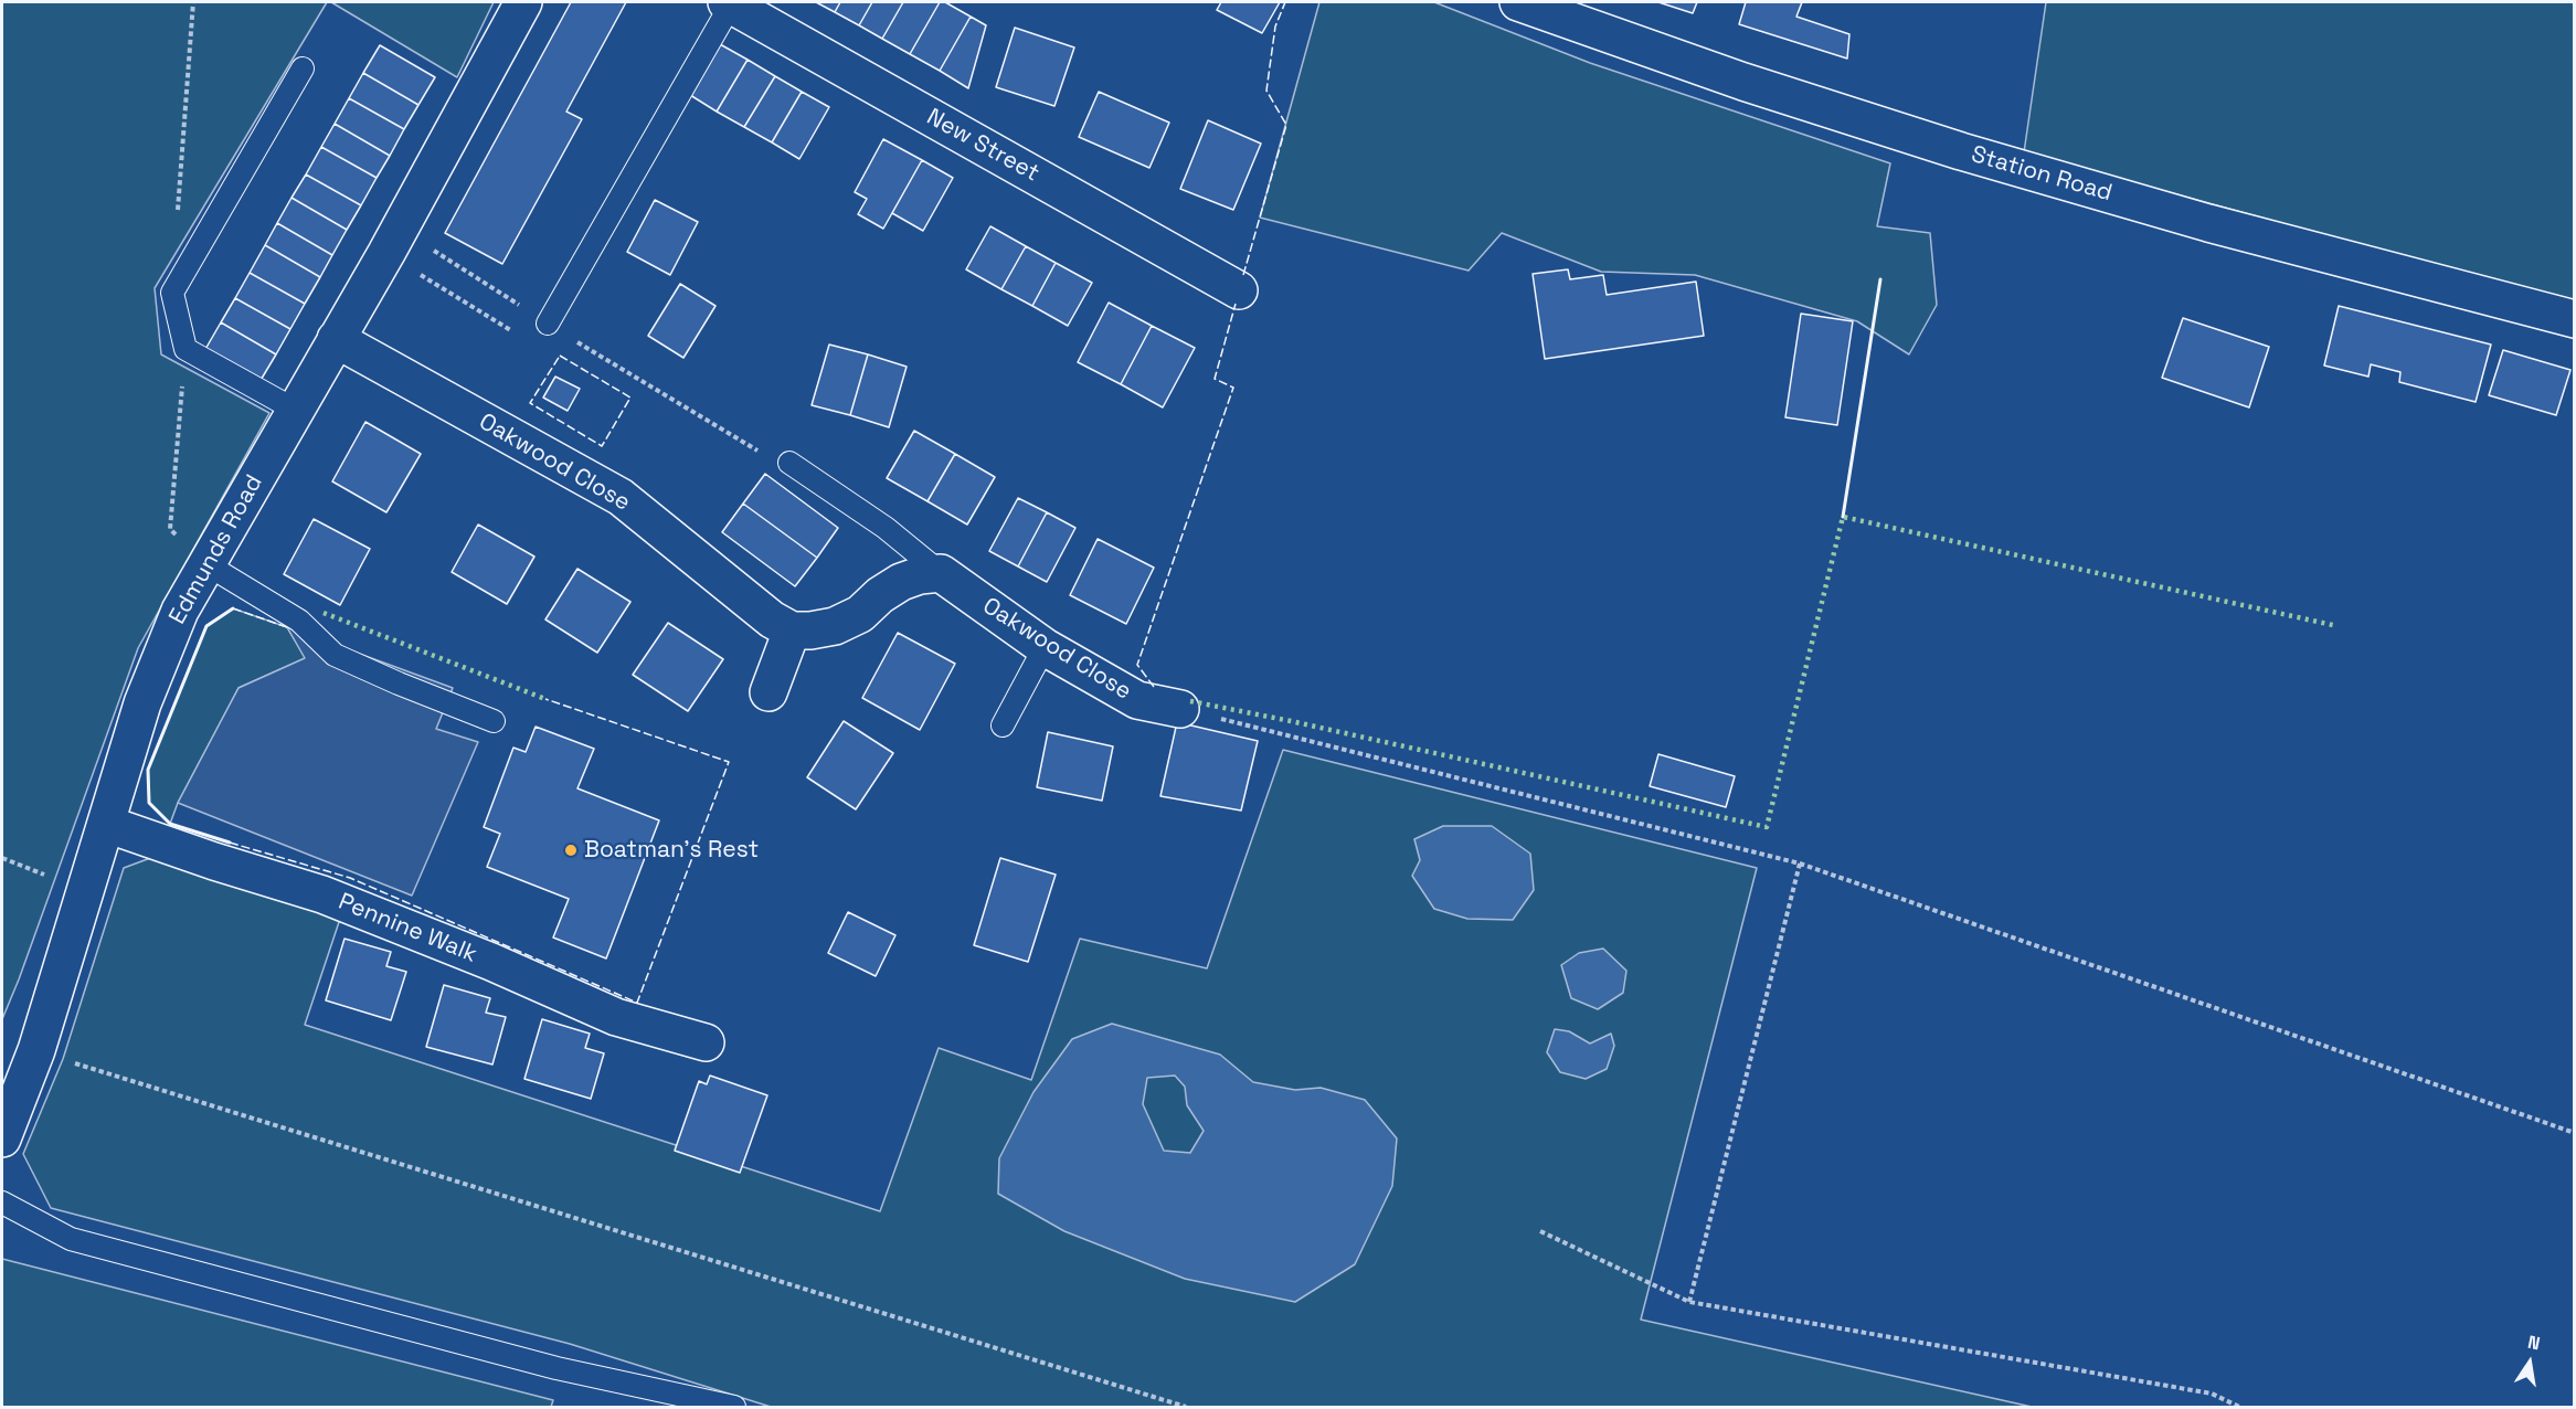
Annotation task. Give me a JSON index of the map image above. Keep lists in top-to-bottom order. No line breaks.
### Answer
{"streets":{"street":["New Street","Station Road","Oakwood Close","Edmunds Road","Pennine Walk"]},"crossings":[["Oakwood Close","Edmunds Road"],["Edmunds Road","Pennine Walk"]],"places":["Boatman's Rest"],"north":"top"}
